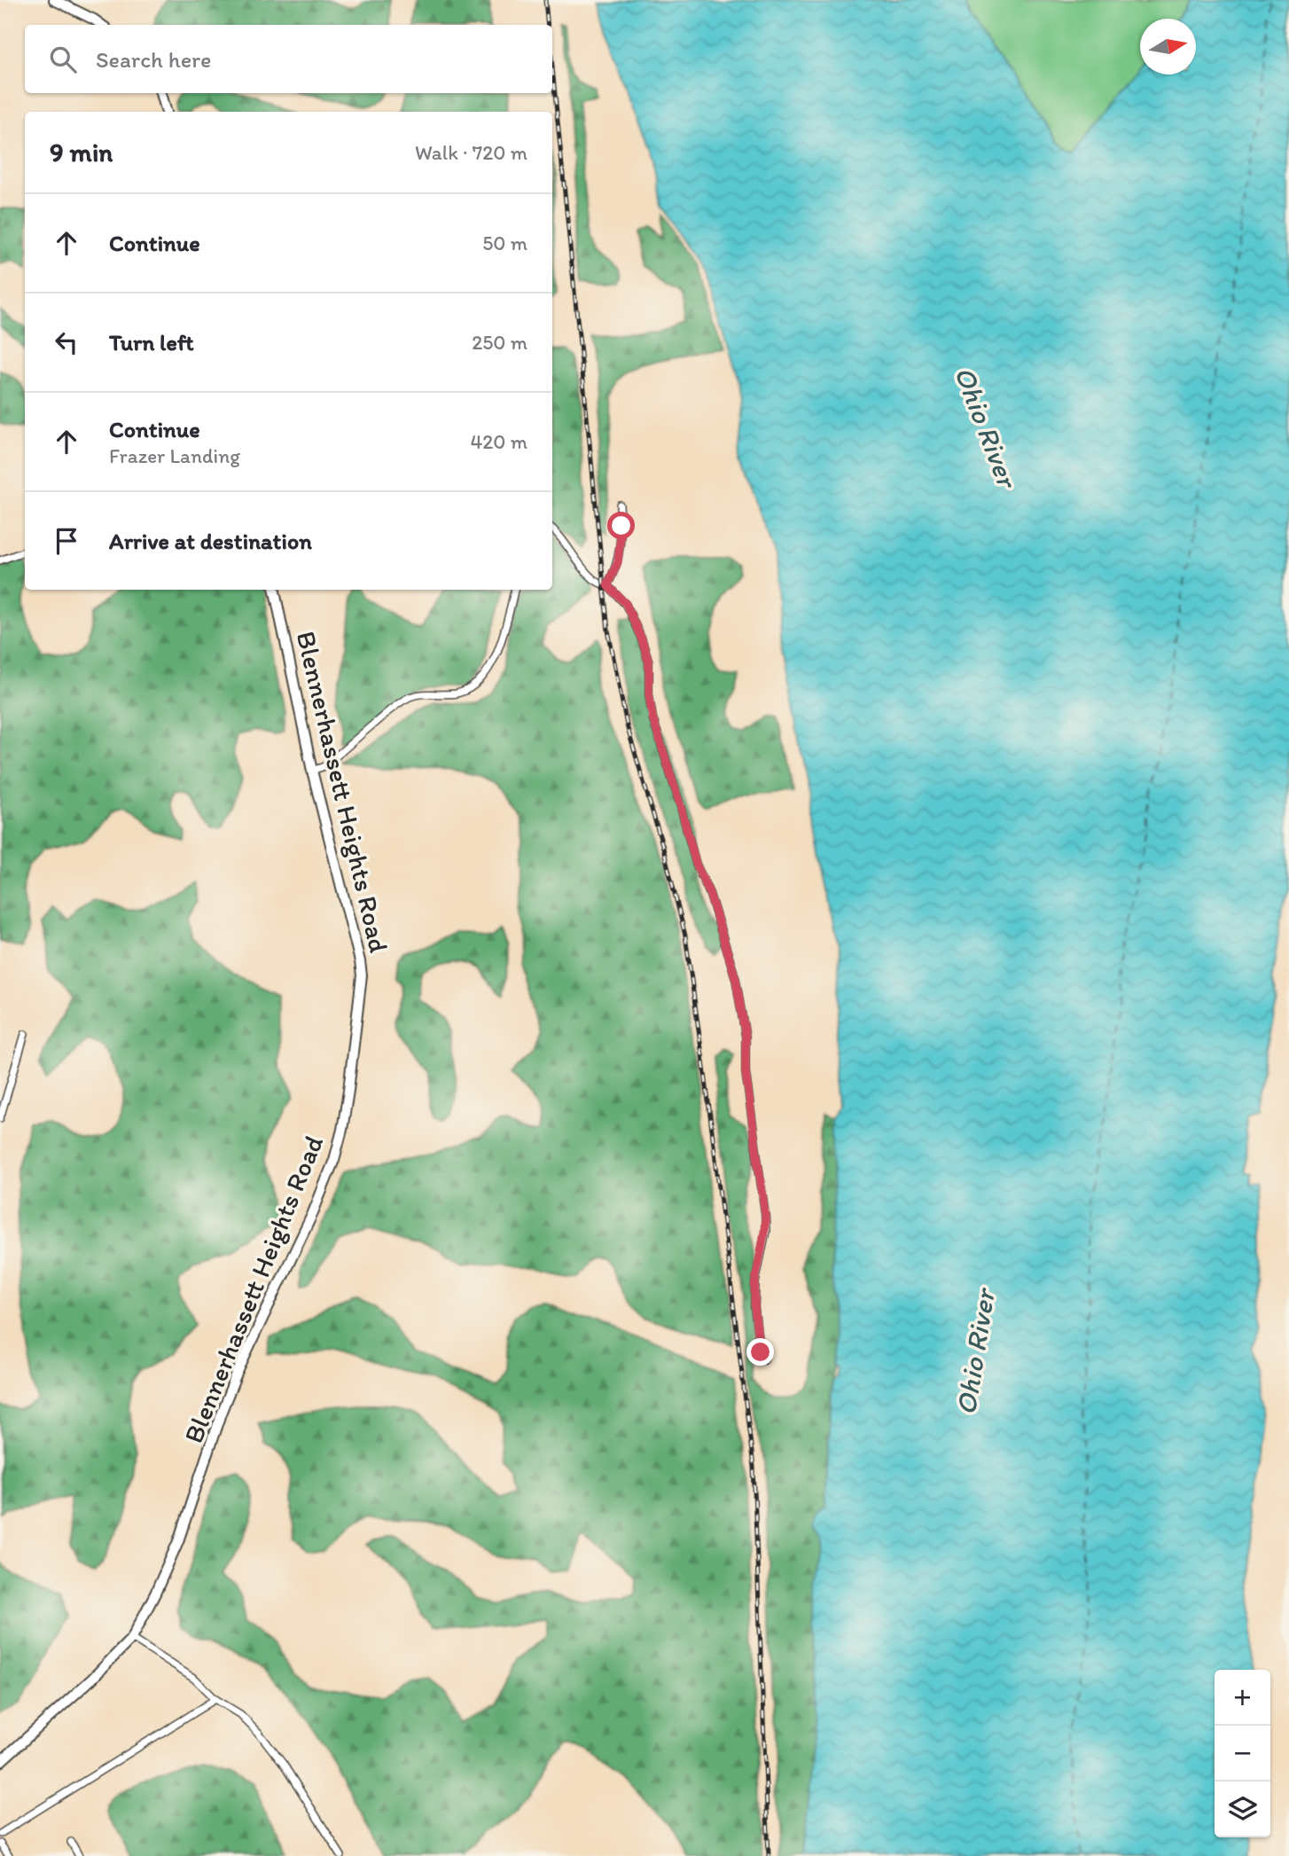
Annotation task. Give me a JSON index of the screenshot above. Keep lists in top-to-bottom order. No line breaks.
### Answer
{"streets":{"street":["Blennerhassett Heights Road"]},"water":["Ohio River"],"north":"right","page":{"search":"Search here","heading":["9 min","Walk · 720 m"],"list":[["Continue","50 m"],["Turn left","250 m"],["Continue","Frazer Landing","420 m"],"Arrive at destination"],"map_buttons":["+","−"]}}
